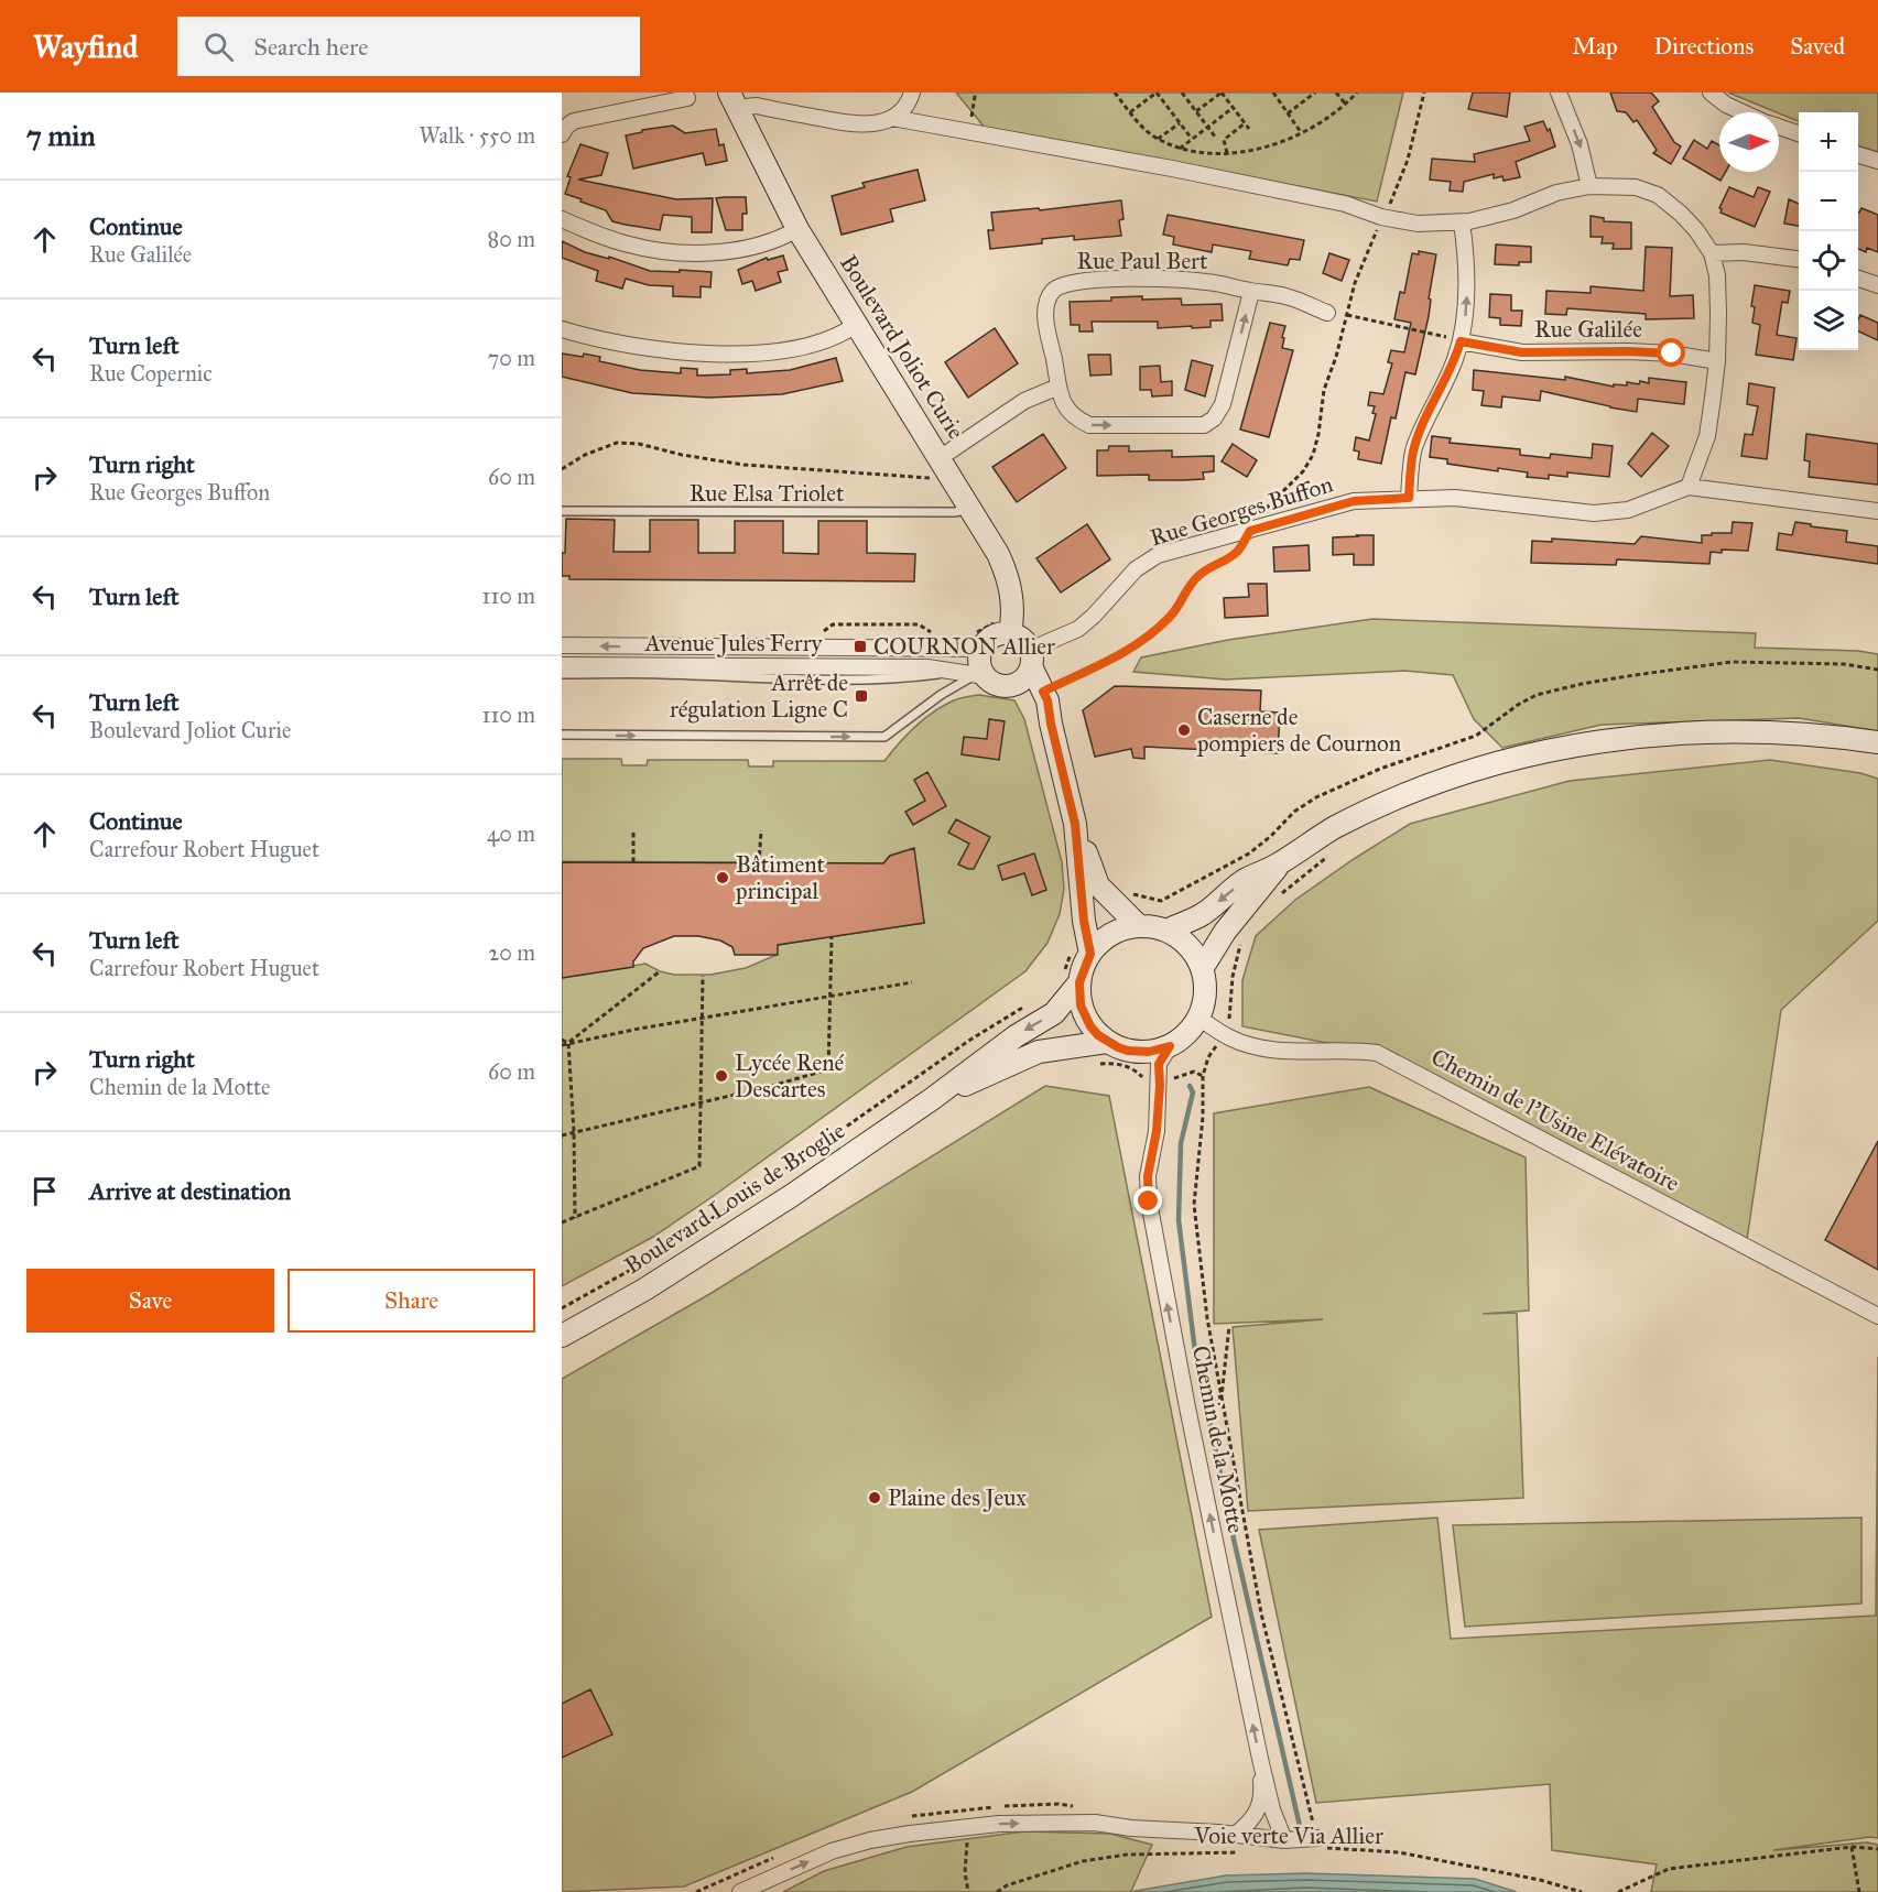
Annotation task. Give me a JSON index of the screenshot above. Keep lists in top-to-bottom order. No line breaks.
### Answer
{"streets":{"main road":["Boulevard Joliot Curie","Boulevard Louis de Broglie"],"street":["Rue Paul Bert","Rue Galilée","Rue Georges Buffon","Avenue Jules Ferry","Chemin de l'Usine Elévatoire","Chemin de la Motte"],"lane":["Rue Elsa Triolet"],"path":["Voie verte Via Allier"]},"crossings":[["Boulevard Joliot Curie","Rue Elsa Triolet"],["Boulevard Joliot Curie","Rue Georges Buffon"],["Boulevard Joliot Curie","Avenue Jules Ferry"],["Rue Georges Buffon","Avenue Jules Ferry"]],"one_way":["Chemin de la Motte"],"places":{"transit":["COURNON Allier","Arrêt de régulation Ligne C"],"other":["Caserne de pompiers de Cournon","Bâtiment principal","Lycée René Descartes","Plaine des Jeux"]},"north":"right","page":{"header":"Wayfind","search":"Search here","nav":["Map","Directions","Saved"],"heading":["7 min","Walk · 550 m"],"map_buttons":["+","−"],"list":[["Continue","Rue Galilée","80 m"],["Turn left","Rue Copernic","70 m"],["Turn right","Rue Georges Buffon","60 m"],["Turn left","110 m"],["Turn left","Boulevard Joliot Curie","110 m"],["Continue","Carrefour Robert Huguet","40 m"],["Turn left","Carrefour Robert Huguet","20 m"],["Turn right","Chemin de la Motte","60 m"],"Arrive at destination"],"buttons":["Save","Share"]}}
